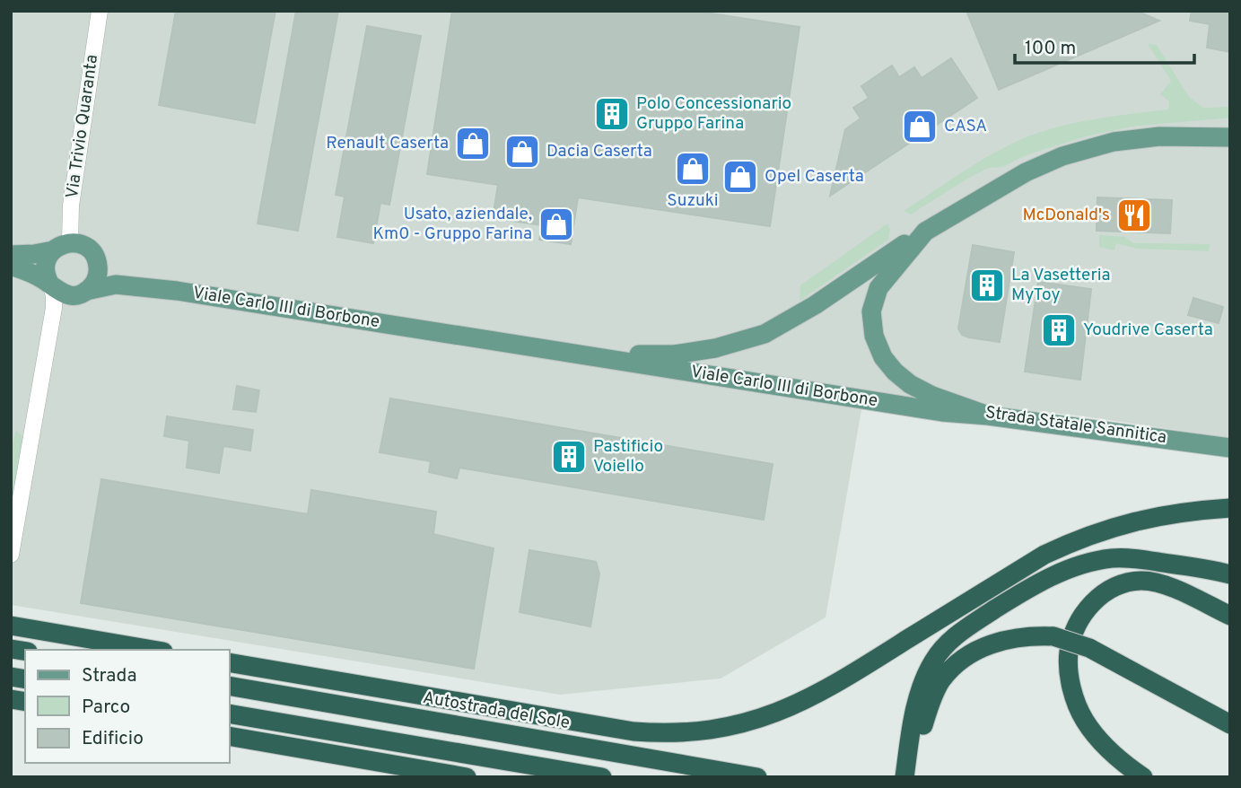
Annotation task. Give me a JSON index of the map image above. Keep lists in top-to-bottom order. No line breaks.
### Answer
{"streets":{"highway":["Autostrada del Sole"],"main road":["Viale Carlo III di Borbone","Strada Statale Sannitica"],"street":["Via Trivio Quaranta"]},"crossings":[["Via Trivio Quaranta","Viale Carlo III di Borbone"],["Viale Carlo III di Borbone","Strada Statale Sannitica"]],"places":{"building":["Polo Concessionario Gruppo Farina","La Vasetteria MyToy","Youdrive Caserta","Pastificio Voiello"],"shop":["CASA","Renault Caserta","Dacia Caserta","Suzuki","Opel Caserta","Usato, aziendale, Km0 - Gruppo Farina"],"restaurant":["McDonald's"]},"legend":["Strada","Parco","Edificio"],"scale_bar":"100 m"}
